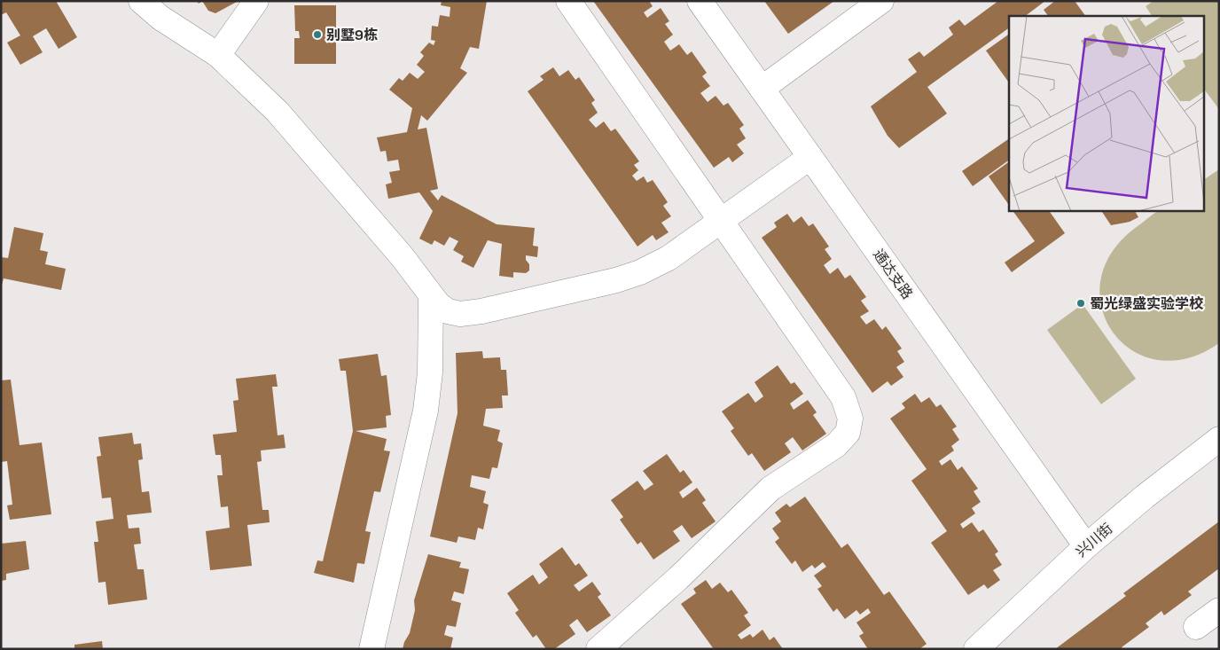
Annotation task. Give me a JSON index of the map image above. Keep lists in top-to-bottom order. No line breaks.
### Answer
{"streets":{"street":["通达支路","兴川街"]},"crossings":[["通达支路","兴川街"]],"places":["别墅9栋","蜀光绿盛实验学校"]}
